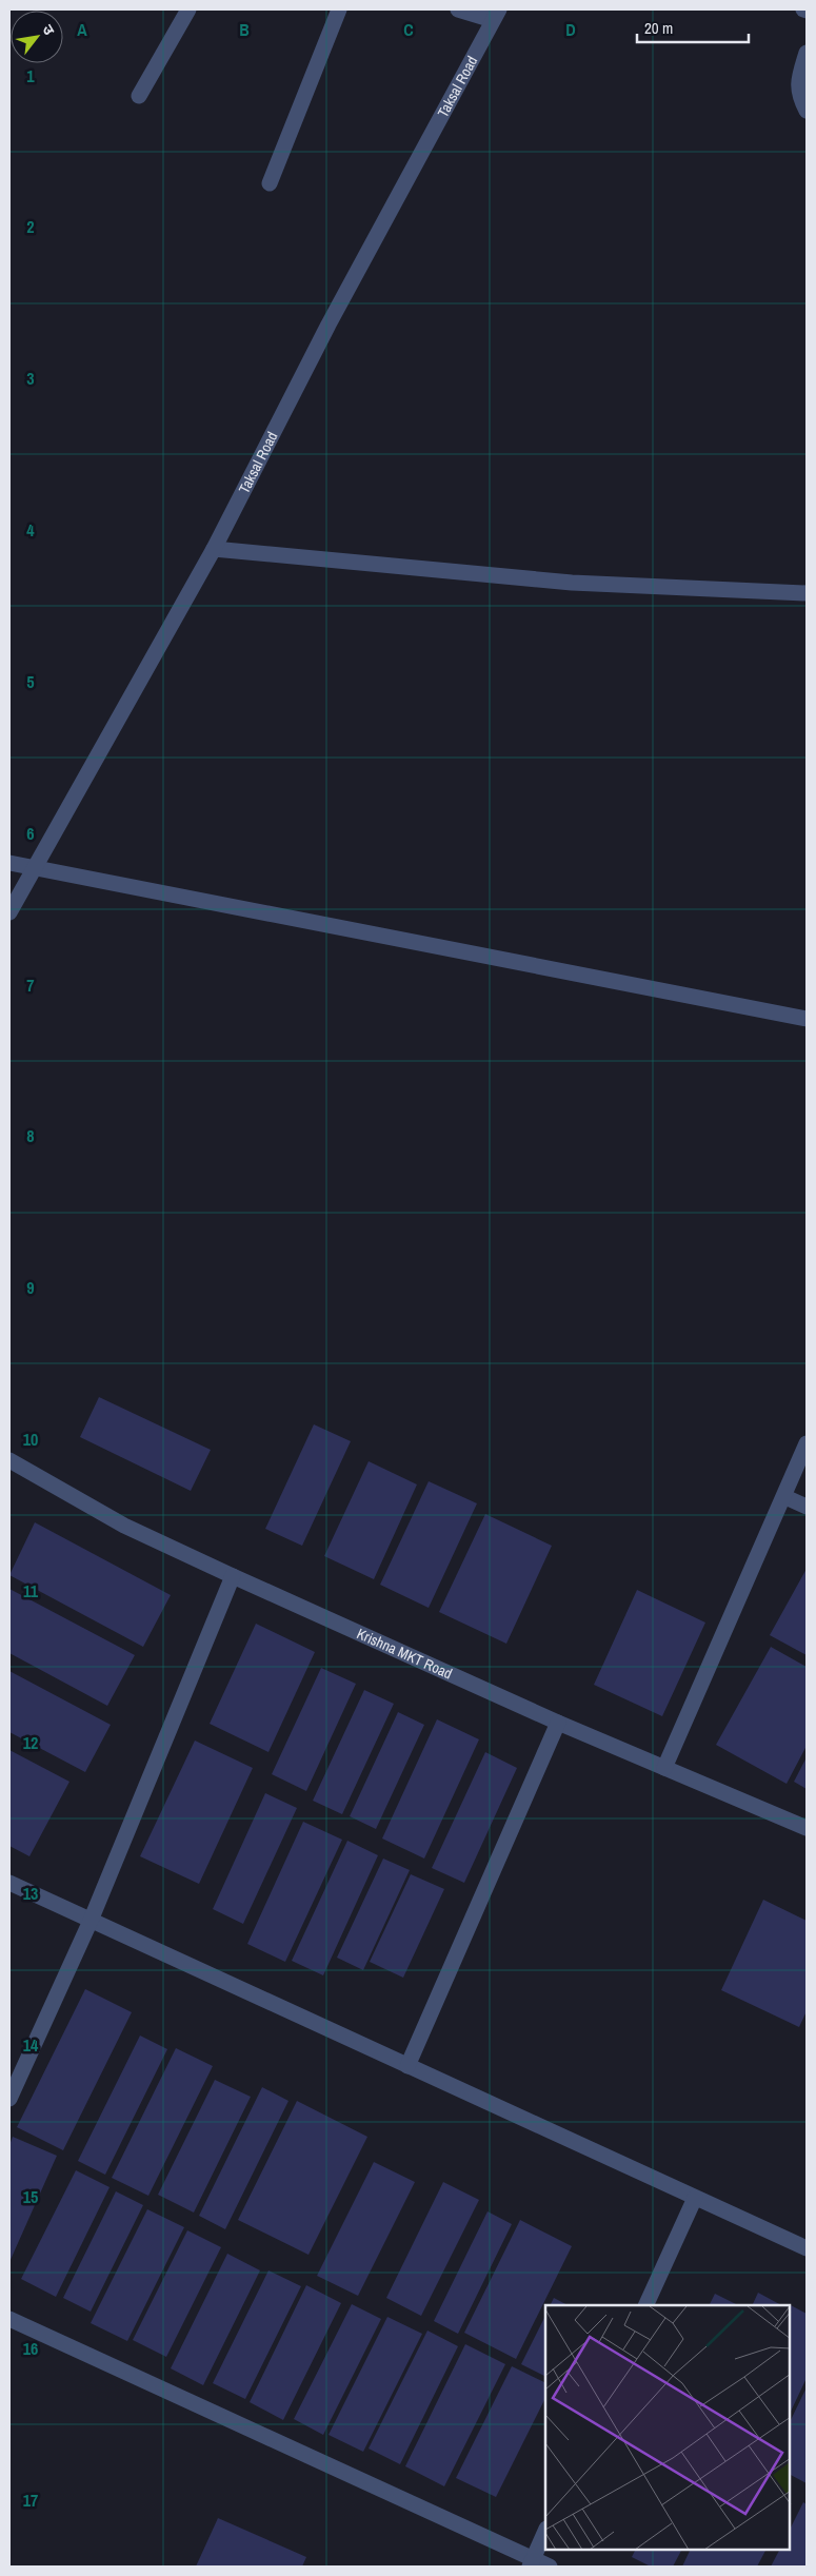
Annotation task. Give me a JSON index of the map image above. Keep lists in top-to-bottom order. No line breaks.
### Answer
{"streets":{"street":["Taksal Road","Krishna MKT Road"]},"scale_bar":"20 m","north":"top right","grid":{"columns":["A","B","C","D"],"rows":["1","2","3","4","5","6","7","8","9","10","11","12","13","14","15","16","17"]}}
